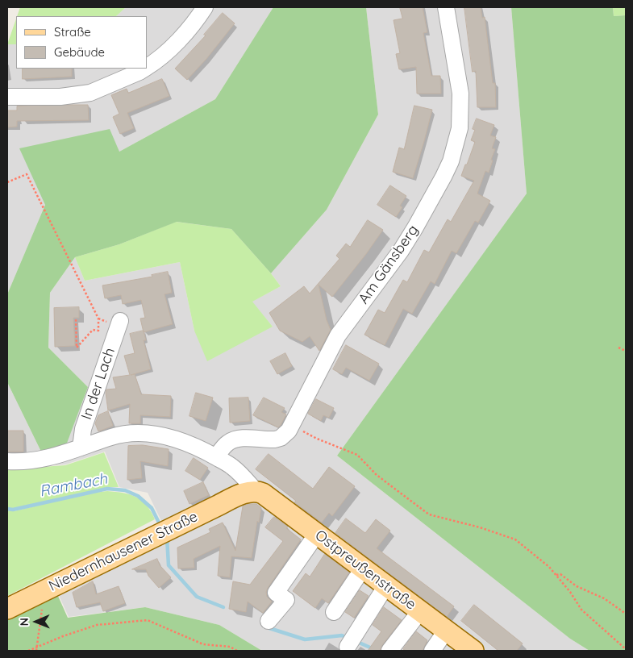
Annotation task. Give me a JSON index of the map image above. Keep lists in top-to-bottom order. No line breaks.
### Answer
{"streets":{"main road":["Niedernhausener Straße","Ostpreußenstraße"],"street":["Am Gänsberg","In der Lach"]},"crossings":[["Am Gänsberg","Ostpreußenstraße"],["In der Lach","Ostpreußenstraße"],["Niedernhausener Straße","Ostpreußenstraße"]],"water":["Rambach"],"legend":["Straße","Gebäude"],"north":"left"}
